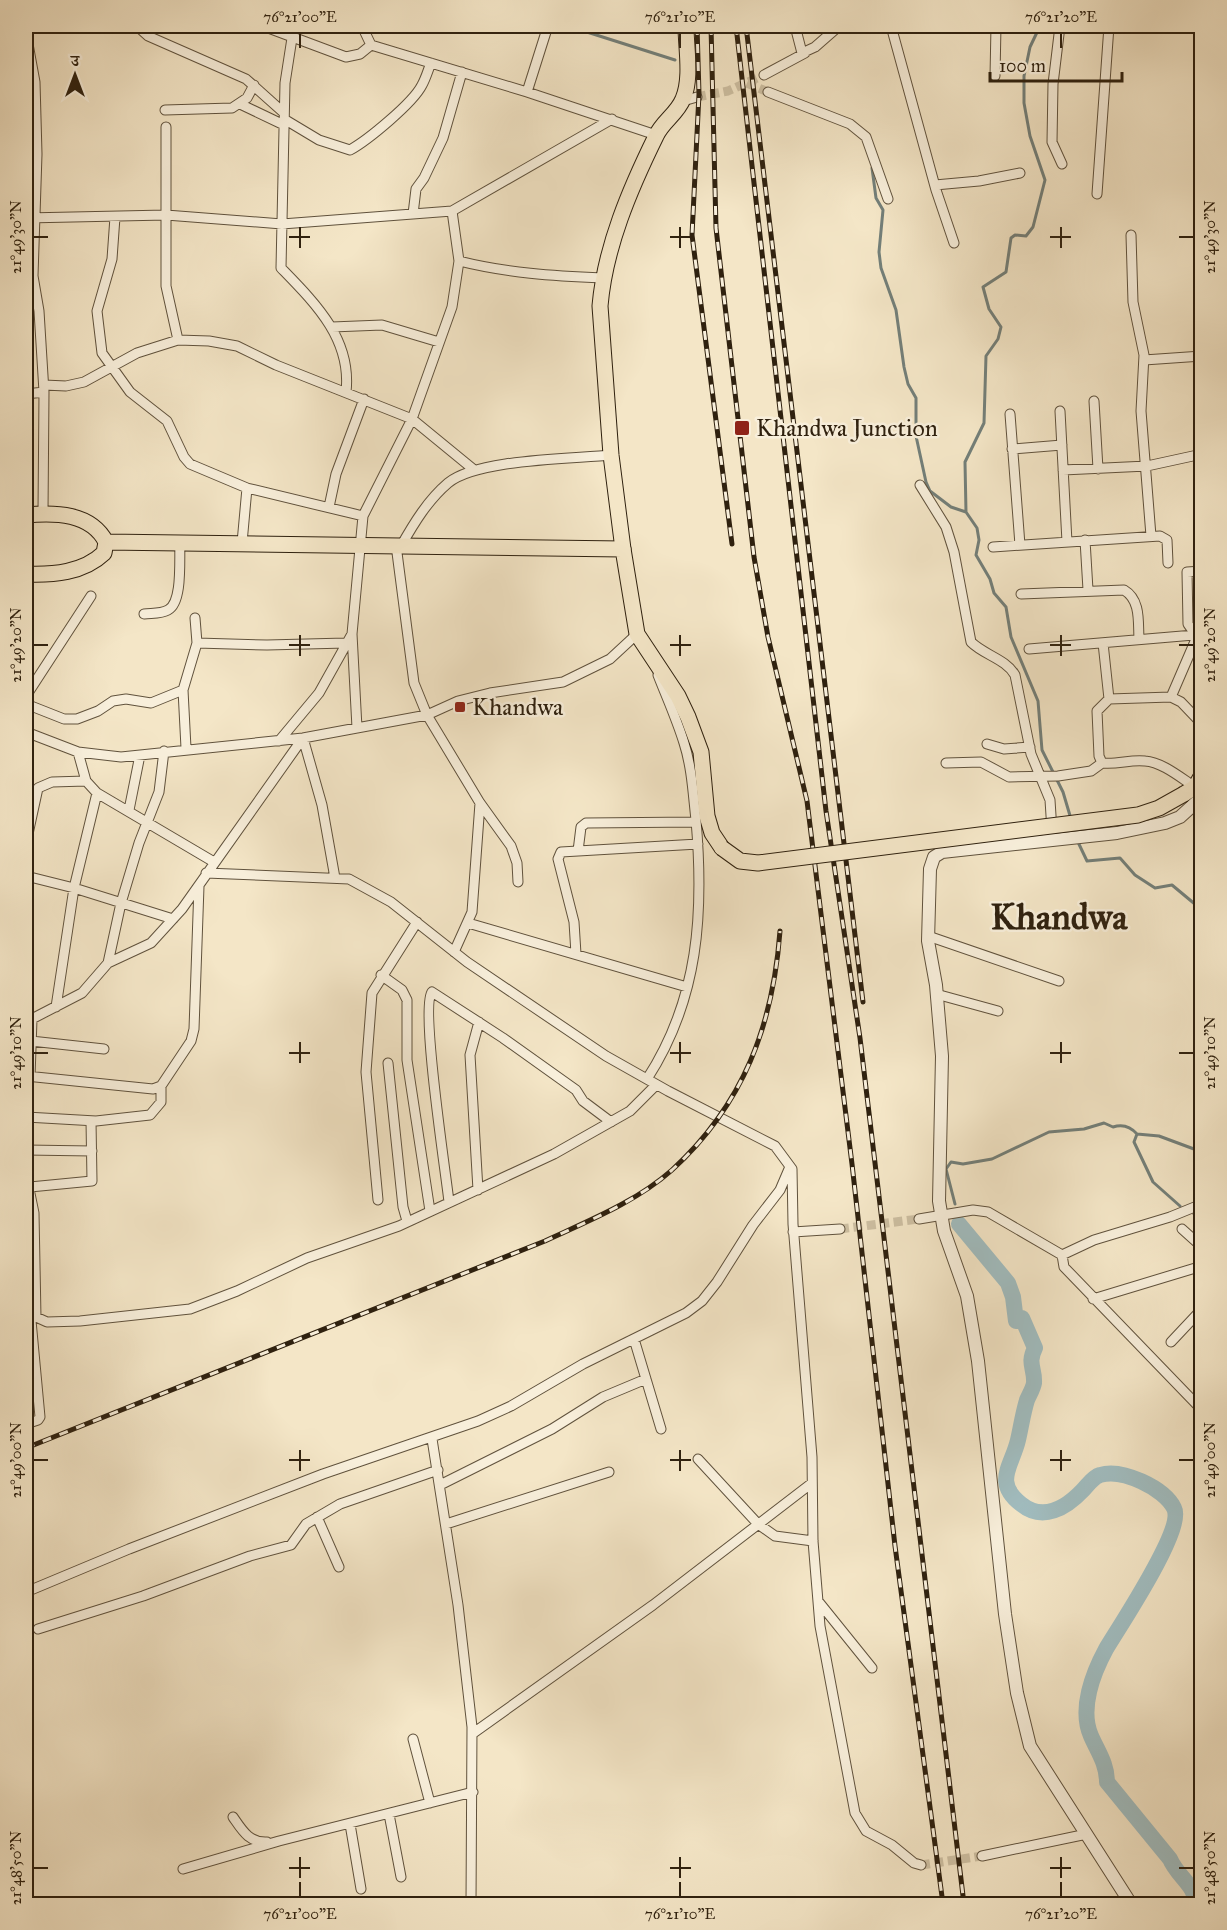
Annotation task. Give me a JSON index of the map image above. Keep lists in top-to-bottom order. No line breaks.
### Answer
{"districts":["Khandwa"],"places":{"transit":["Khandwa Junction","Khandwa"]},"scale_bar":"100 m","north":"top","coordinates":["76°21'00\"E","76°21'10\"E","76°21'20\"E","21°49'30\"N","21°49'20\"N","21°49'10\"N","21°49'00\"N","21°48'50\"N"]}
